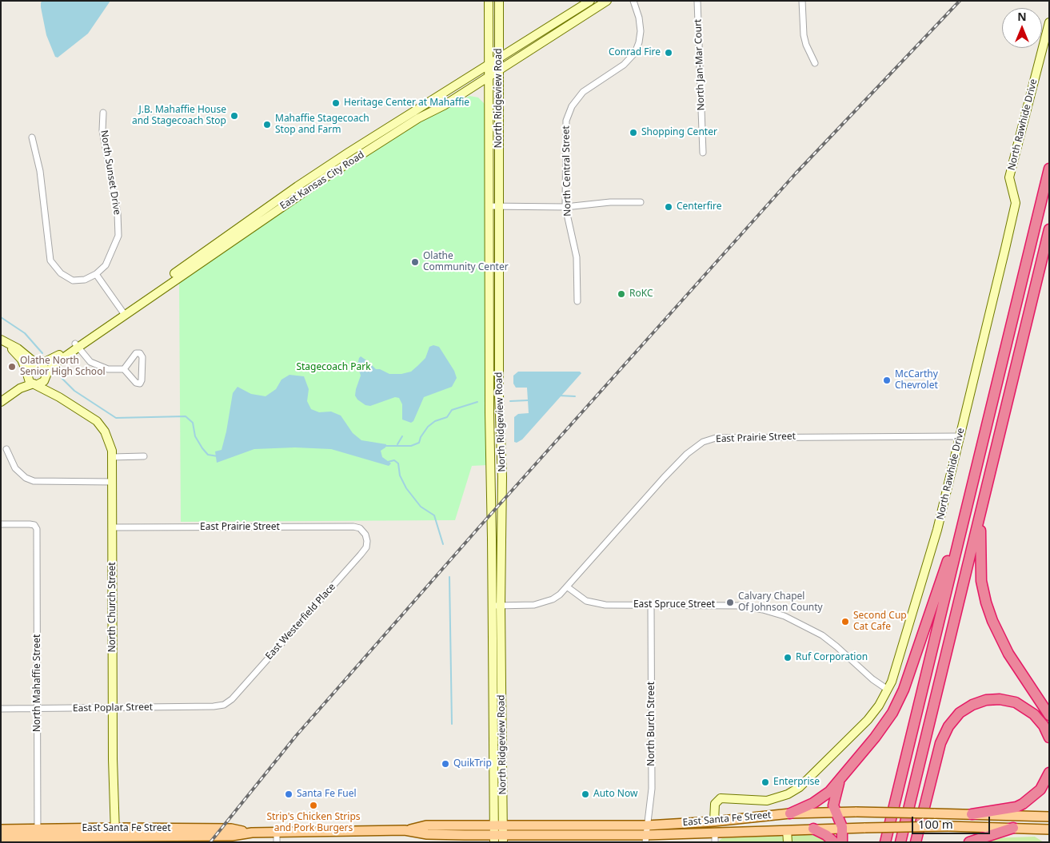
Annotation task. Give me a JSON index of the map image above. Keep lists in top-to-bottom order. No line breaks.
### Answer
{"streets":{"main road":["East Santa Fe Street"],"street":["North Jan-Mar Court","North Ridgeview Road","North Rawhide Drive","North Central Street","North Sunset Drive","East Kansas City Road","East Prairie Street","East Spruce Street","North Church Street","East Westerfield Place","North Mahaffie Street","East Poplar Street","North Burch Street"]},"crossings":[["North Ridgeview Road","East Kansas City Road"],["North Ridgeview Road","East Santa Fe Street"],["North Rawhide Drive","East Prairie Street"],["North Rawhide Drive","East Spruce Street"],["North Rawhide Drive","East Santa Fe Street"],["East Kansas City Road","North Church Street"],["East Prairie Street","East Spruce Street"],["East Prairie Street","North Church Street"],["East Prairie Street","East Westerfield Place"],["East Spruce Street","North Burch Street"],["North Church Street","East Poplar Street"],["North Church Street","East Santa Fe Street"],["East Westerfield Place","East Poplar Street"],["North Mahaffie Street","East Poplar Street"],["North Mahaffie Street","East Santa Fe Street"],["North Burch Street","East Santa Fe Street"]],"parks":["Stagecoach Park"],"places":["Conrad Fire","Heritage Center at Mahaffie","J.B. Mahaffie House and Stagecoach Stop","Mahaffie Stagecoach Stop and Farm","Shopping Center","Centerfire","Olathe Community Center","RoKC","Olathe North Senior High School","McCarthy Chevrolet","Calvary Chapel Of Johnson County","Second Cup Cat Cafe","Ruf Corporation","QuikTrip","Enterprise","Santa Fe Fuel","Auto Now","Strip's Chicken Strips and Pork Burgers"],"scale_bar":"100 m","north":"top"}
